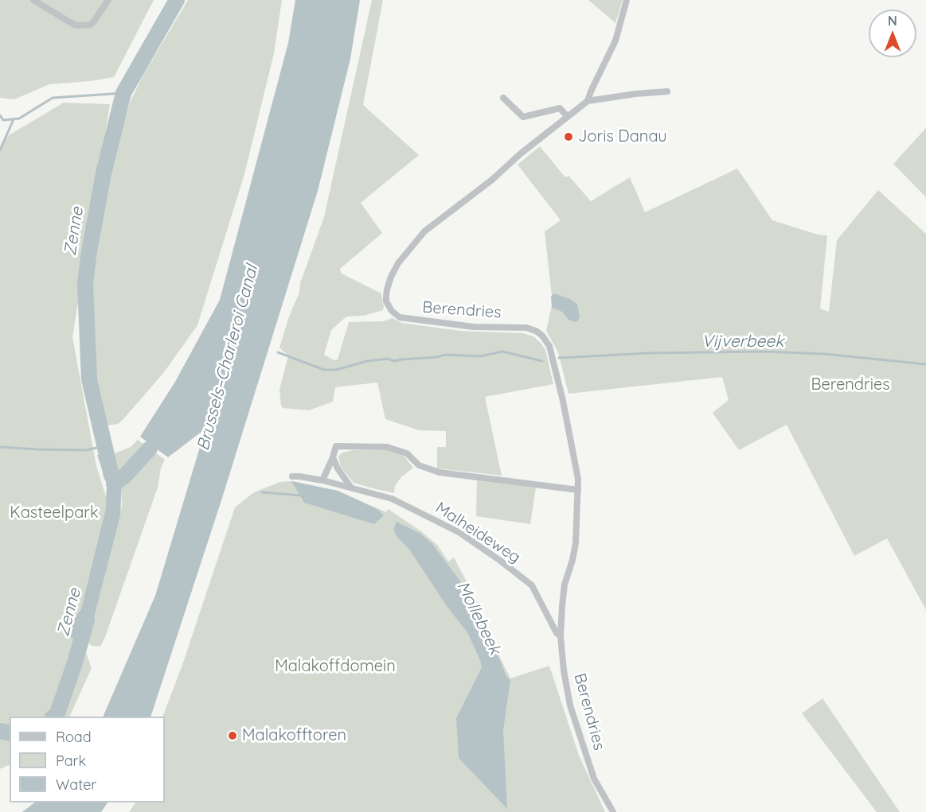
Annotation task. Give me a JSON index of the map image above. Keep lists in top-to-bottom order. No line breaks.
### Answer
{"streets":{"street":["Berendries","Malheideweg"]},"crossings":[["Berendries","Malheideweg"]],"water":["Zenne","Vijverbeek","Brussels–Charleroi Canal","Mollebeek"],"parks":["Berendries","Kasteelpark","Malakoffdomein"],"places":["Joris Danau","Malakofftoren"],"legend":["Road","Park","Water"],"north":"top"}
